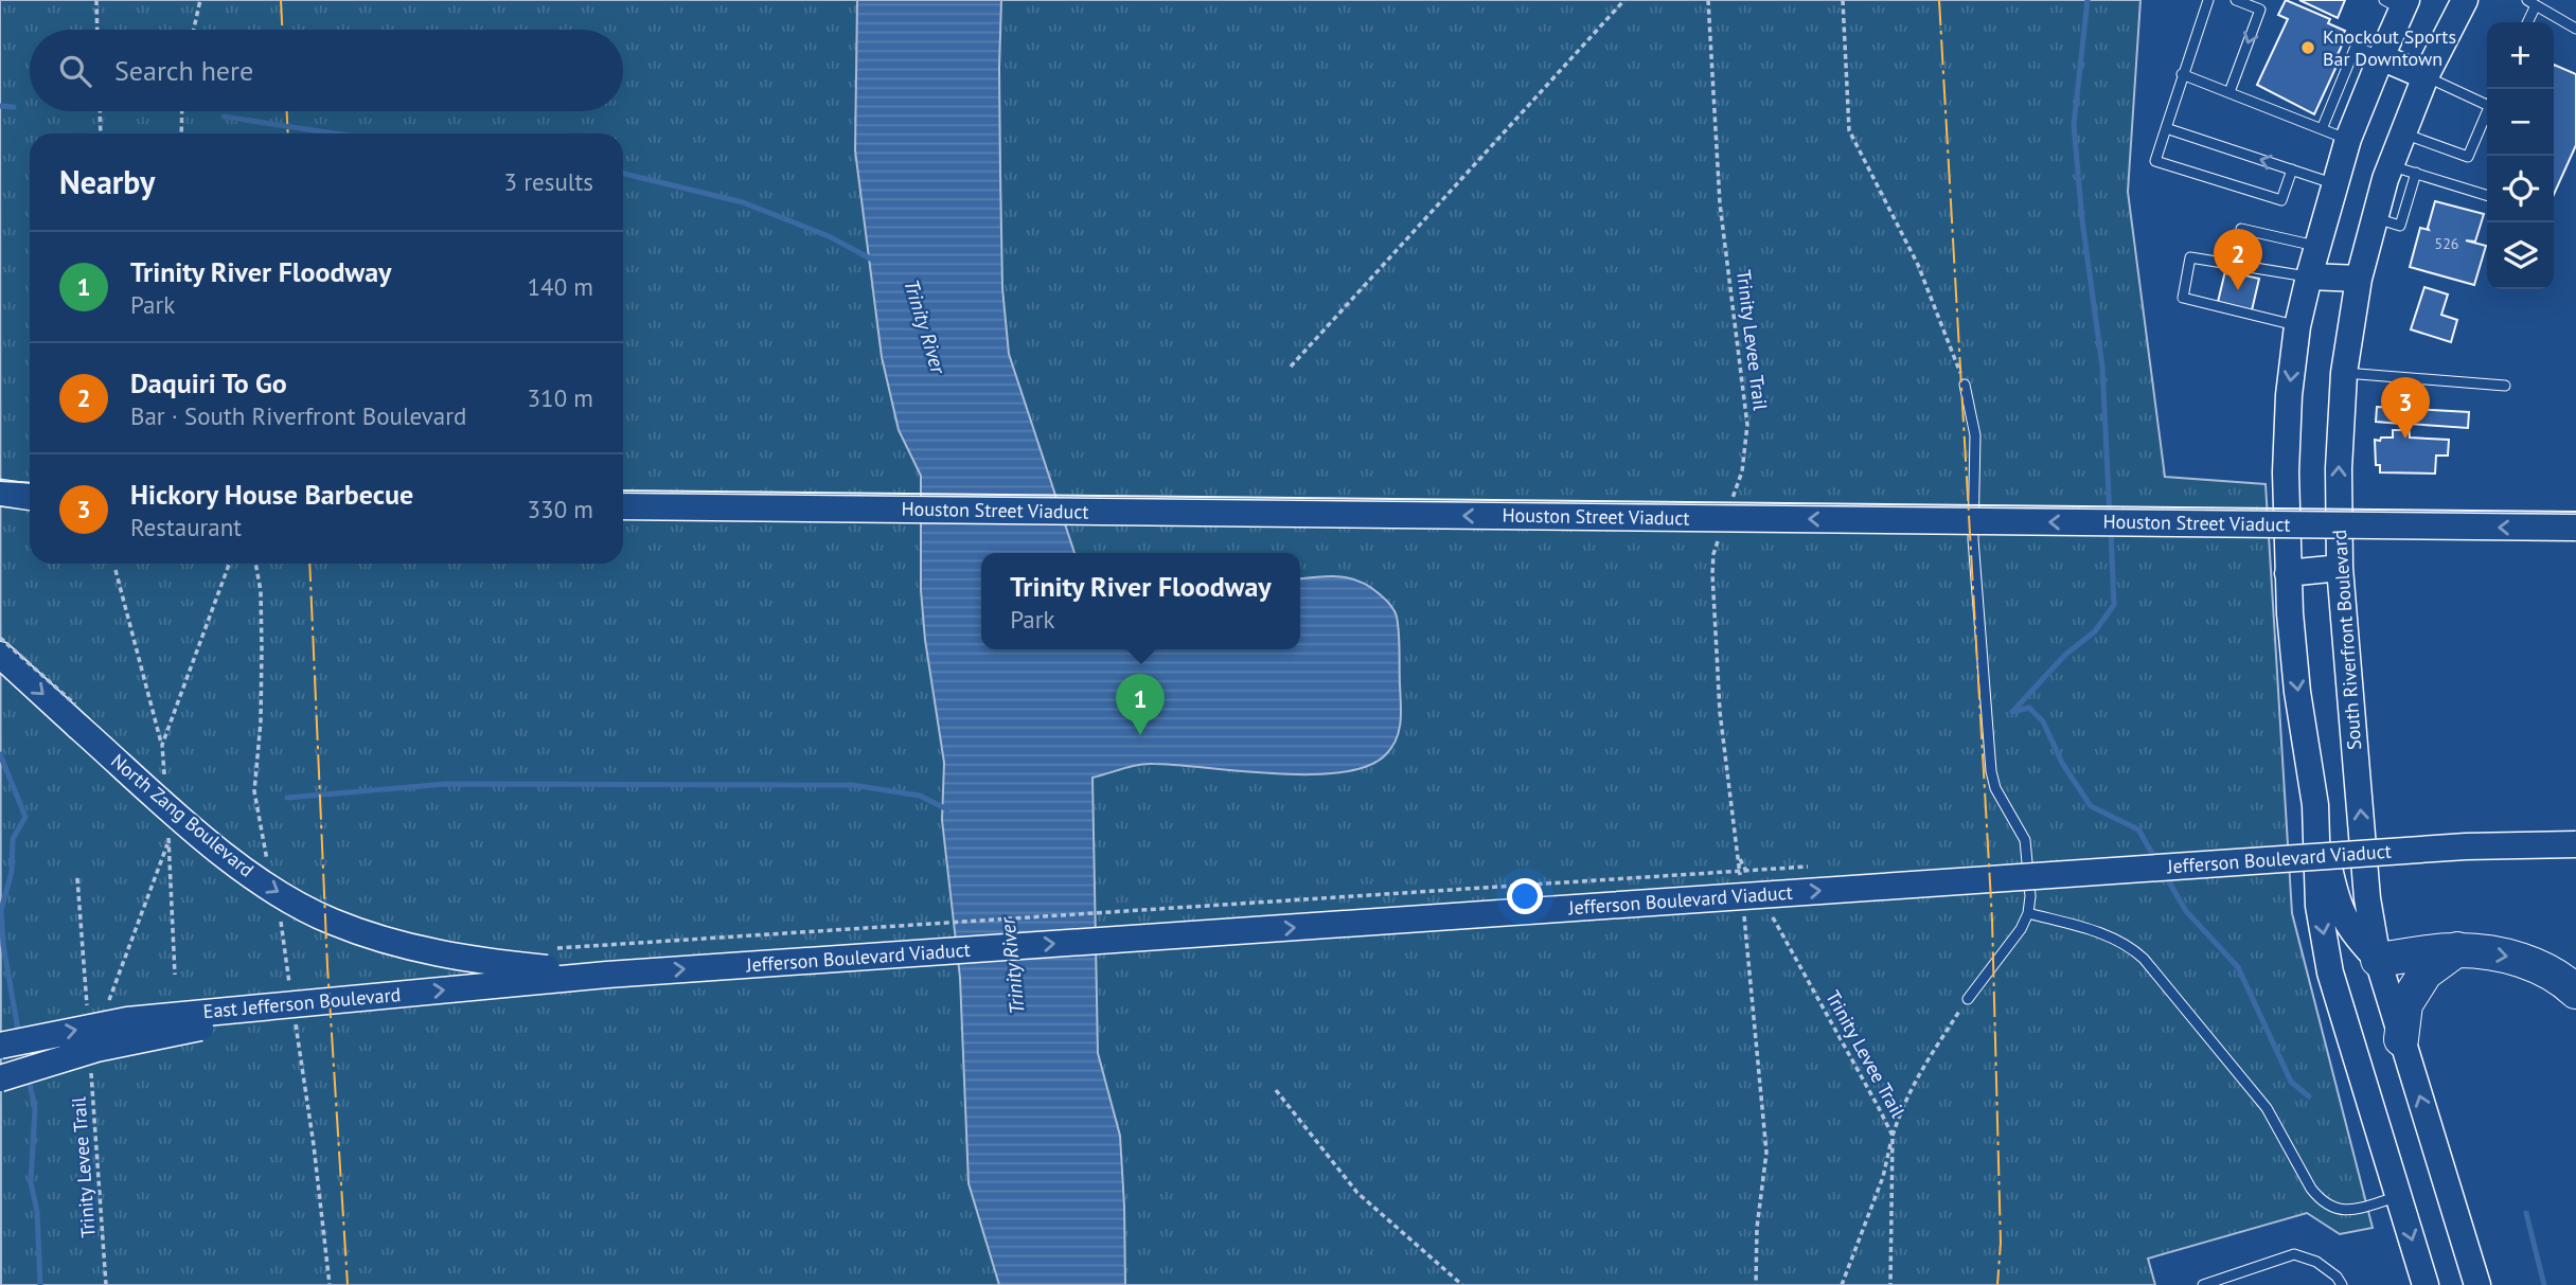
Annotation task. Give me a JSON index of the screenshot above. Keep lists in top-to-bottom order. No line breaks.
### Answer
{"streets":{"main road":["Houston Street Viaduct","South Riverfront Boulevard","North Zang Boulevard","Jefferson Boulevard Viaduct","East Jefferson Boulevard"],"path":["Trinity Levee Trail"]},"crossings":[["North Zang Boulevard","Jefferson Boulevard Viaduct"],["North Zang Boulevard","East Jefferson Boulevard"],["Jefferson Boulevard Viaduct","East Jefferson Boulevard"]],"one_way":["Houston Street Viaduct","North Zang Boulevard","Jefferson Boulevard Viaduct"],"water":["Trinity River"],"places":["Knockout Sports Bar Downtown"],"house_numbers":["526"],"page":{"map_buttons":["+","−"],"search":"Search here","heading":["Nearby","3 results"],"pins":["2","3","1"],"list":[{"mark":"1","name":"Trinity River Floodway","note":"Park","value":"140 m"},{"mark":"2","name":"Daquiri To Go","note":"Bar · South Riverfront Boulevard","value":"310 m"},{"mark":"3","name":"Hickory House Barbecue","note":"Restaurant","value":"330 m"}],"popup":["Trinity River Floodway","Park"]}}
